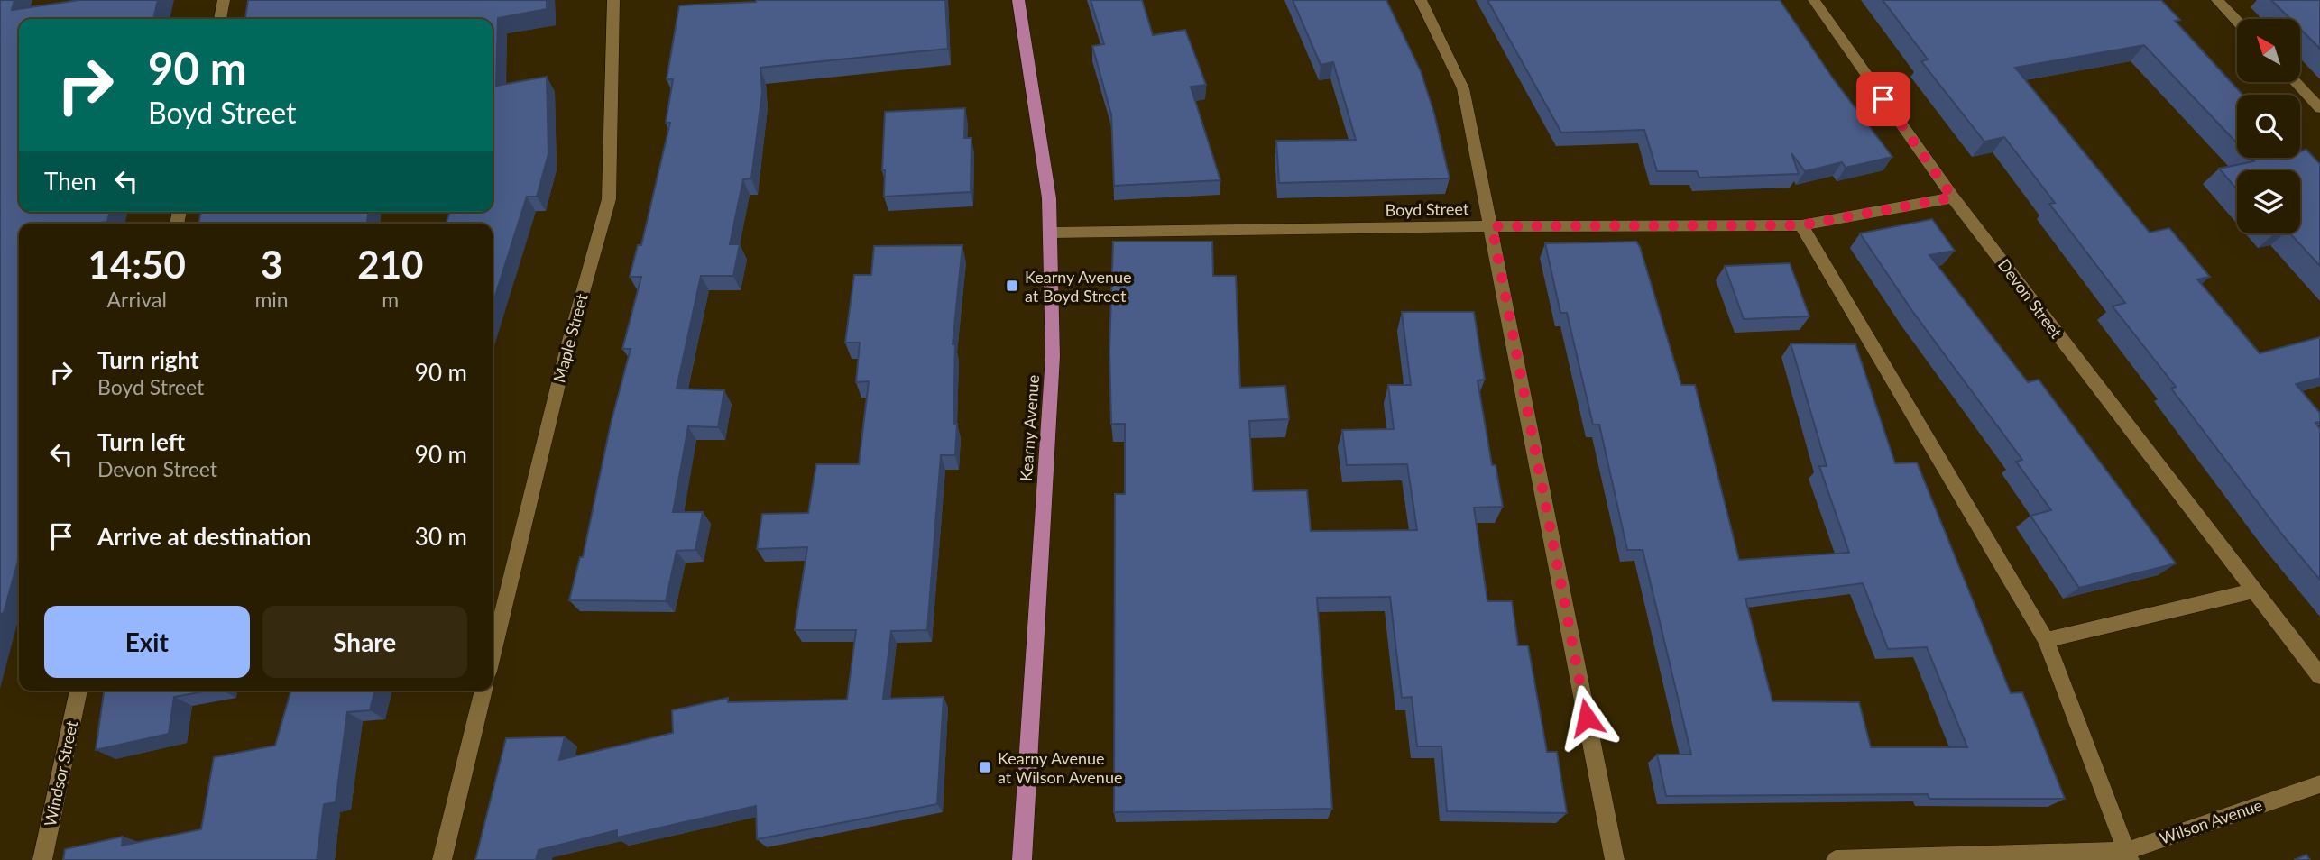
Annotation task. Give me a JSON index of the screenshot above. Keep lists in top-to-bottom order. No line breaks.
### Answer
{"streets":{"main road":["Kearny Avenue"],"street":["Boyd Street","Devon Street","Maple Street","Windsor Street","Wilson Avenue"]},"crossings":[["Boyd Street","Devon Street"],["Boyd Street","Kearny Avenue"]],"places":{"transit":["Kearny Avenue at Boyd Street","Kearny Avenue at Wilson Avenue"]},"north":"top left","page":{"turn":["90 m","Boyd Street"],"then":"Then","eta":["14:50","Arrival","3","min","210","m"],"list":[{"name":"Turn right","note":"Boyd Street","value":"90 m"},{"name":"Turn left","note":"Devon Street","value":"90 m"},{"name":"Arrive at destination","value":"30 m"}],"buttons":["Exit","Share"]}}
